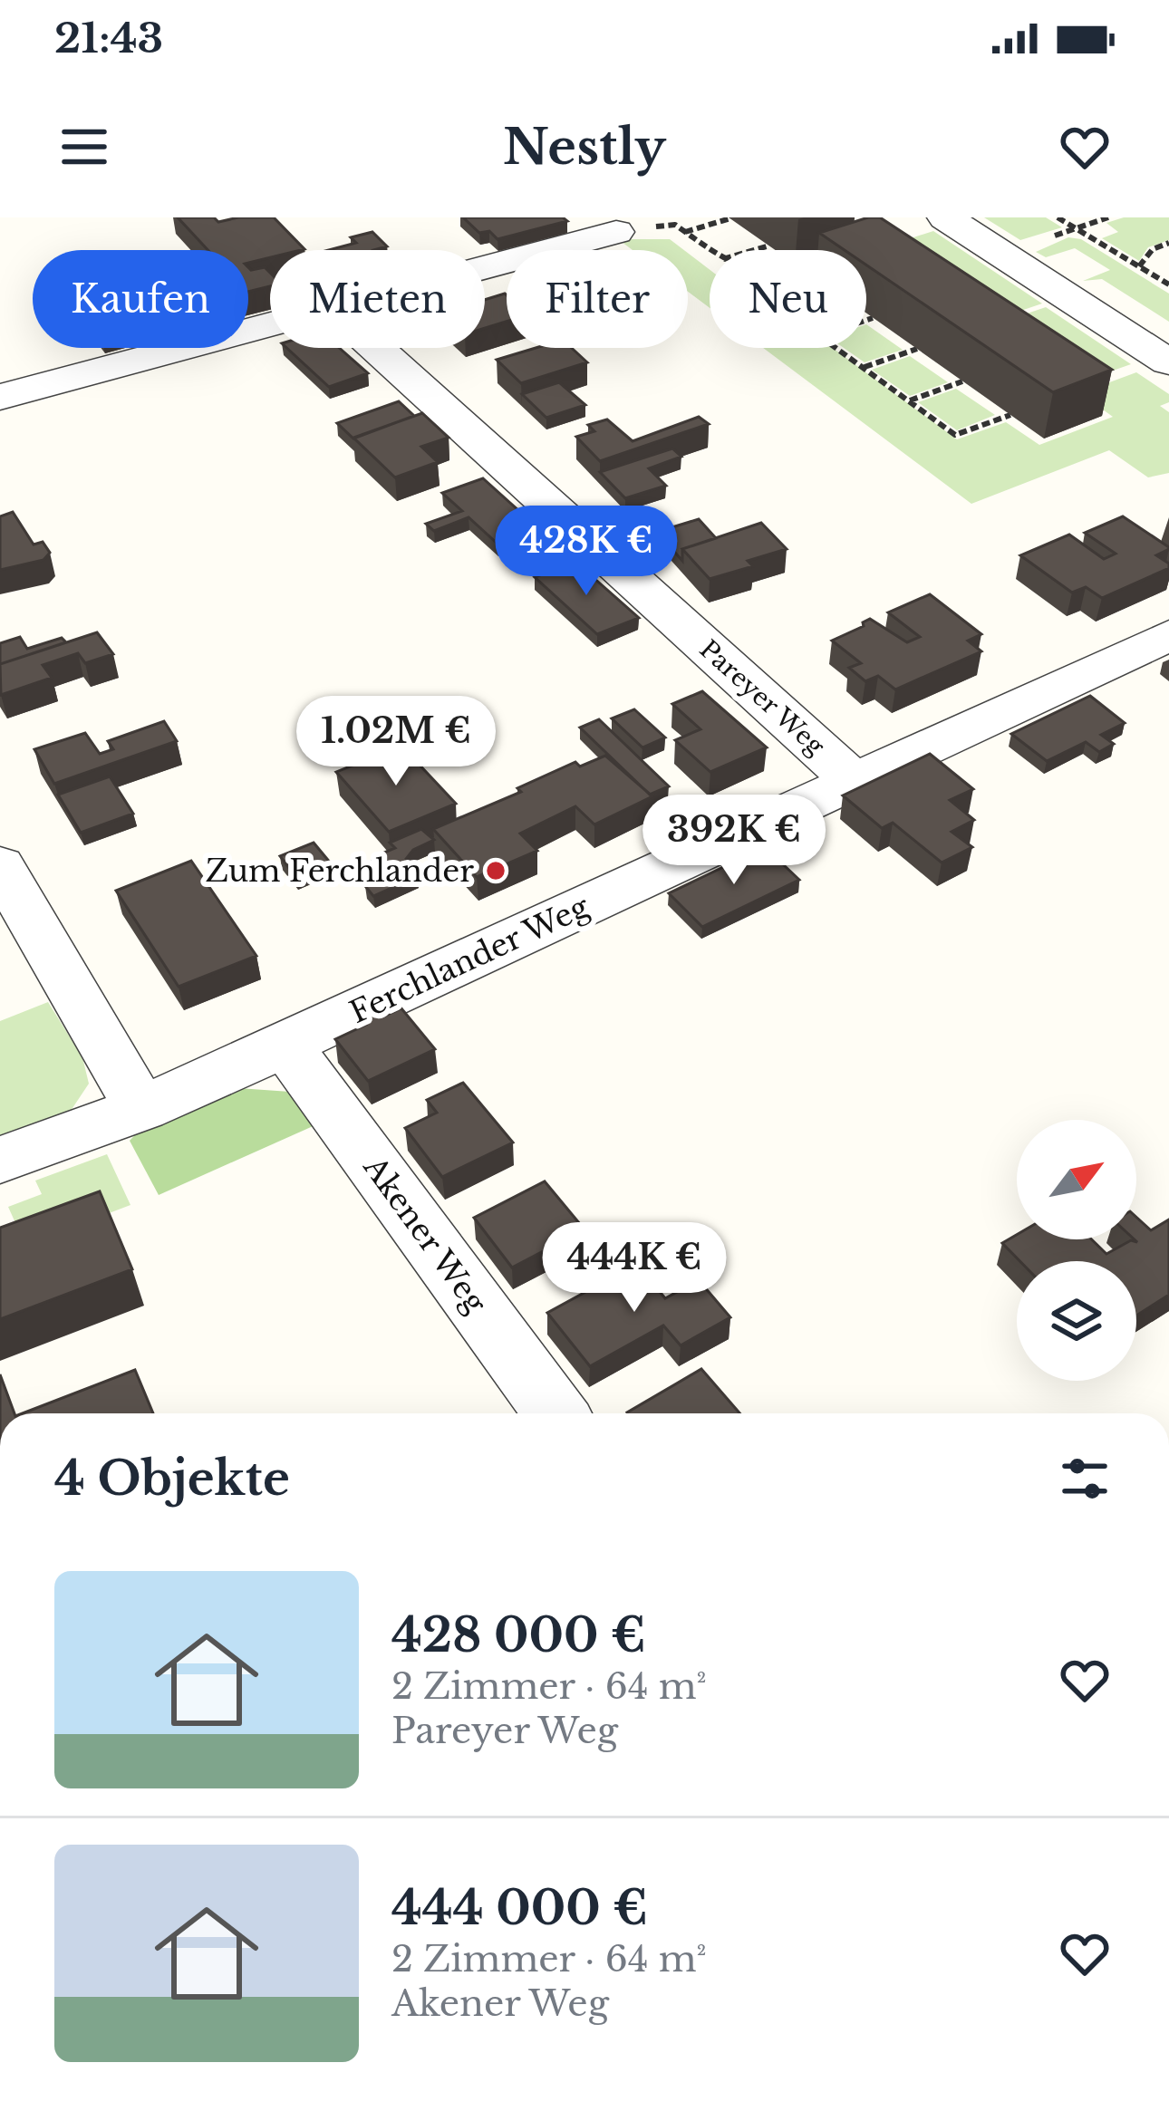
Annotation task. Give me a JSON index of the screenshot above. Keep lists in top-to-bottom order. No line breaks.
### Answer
{"streets":{"street":["Pareyer Weg","Ferchlander Weg","Akener Weg"]},"crossings":[["Pareyer Weg","Ferchlander Weg"],["Ferchlander Weg","Akener Weg"]],"places":["Zum Ferchlander"],"north":"top right","page":{"status":"21:43","header":"Nestly","chip":["Kaufen","Mieten","Filter","Neu"],"price":["428K €","1.02M €","392K €","444K €"],"heading":"4 Objekte","list":[{"name":"428 000 €","note":"2 Zimmer · 64 m² · Pareyer Weg"},{"name":"444 000 €","note":"2 Zimmer · 64 m² · Akener Weg"}]}}
